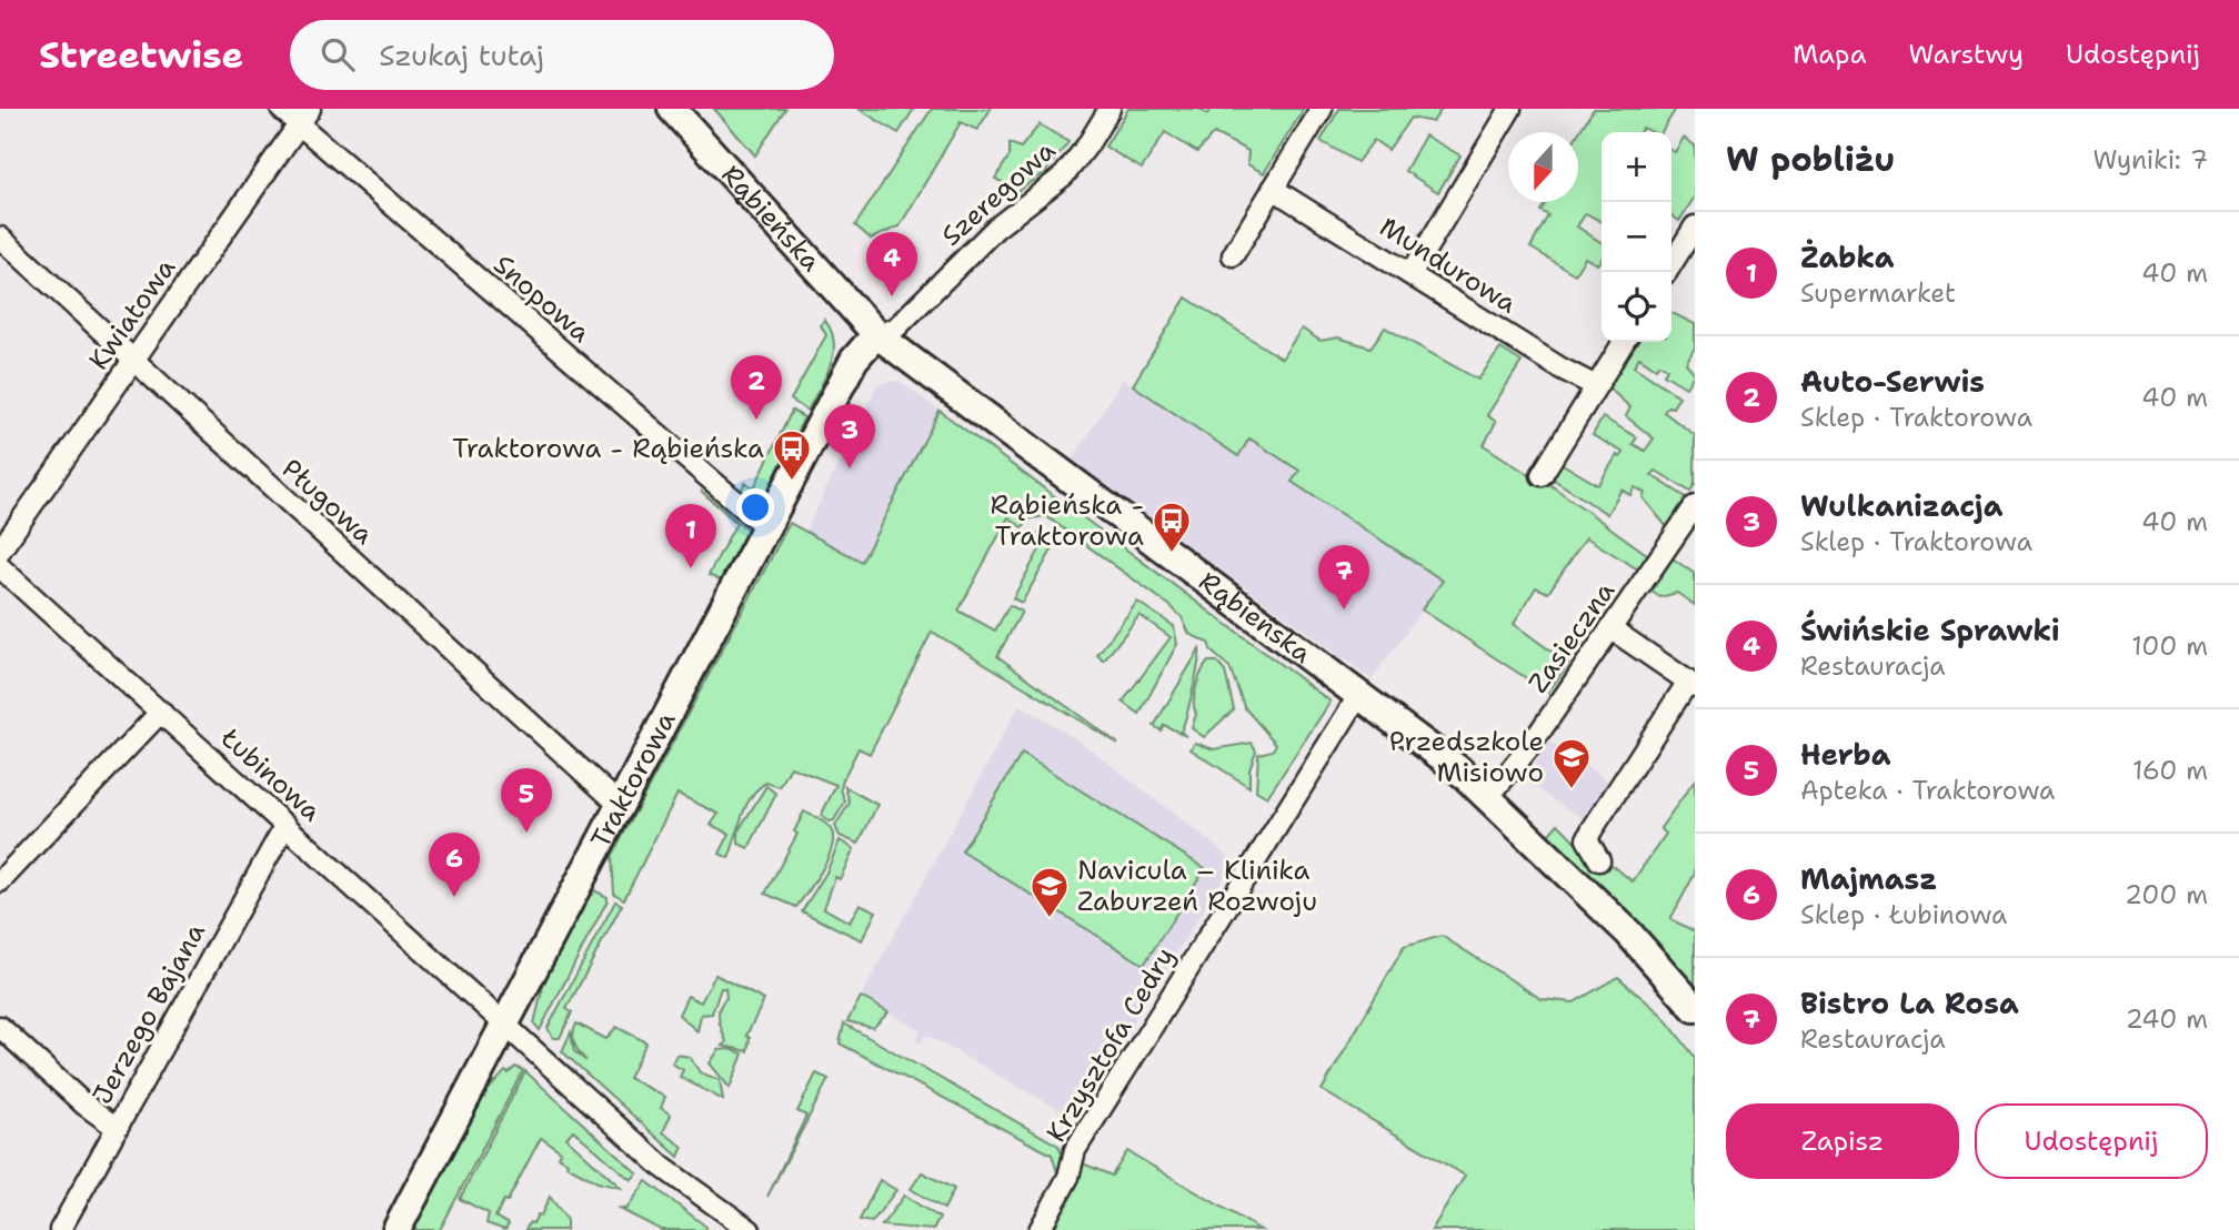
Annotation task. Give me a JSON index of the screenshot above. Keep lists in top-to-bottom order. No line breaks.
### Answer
{"streets":{"main road":["Rąbieńska","Traktorowa"],"street":["Szeregowa","Mundurowa","Snopowa","Kwiatowa","Pługowa","Zasieczna","Łubinowa","Jerzego Bajana","Krzysztofa Cedry"]},"crossings":[["Szeregowa","Rąbieńska"],["Szeregowa","Traktorowa"],["Rąbieńska","Zasieczna"],["Rąbieńska","Traktorowa"],["Rąbieńska","Krzysztofa Cedry"],["Snopowa","Kwiatowa"],["Snopowa","Traktorowa"],["Kwiatowa","Pługowa"],["Pługowa","Traktorowa"],["Łubinowa","Traktorowa"],["Łubinowa","Jerzego Bajana"]],"places":{"bus stop":["Traktorowa - Rąbieńska","Rąbieńska - Traktorowa"],"school or university":["Przedszkole Misiowo","Navicula – Klinika Zaburzeń Rozwoju"]},"north":"bottom","page":{"header":"Streetwise","search":"Szukaj tutaj","nav":["Mapa","Warstwy","Udostępnij"],"heading":["W pobliżu","Wyniki: 7"],"map_buttons":["+","−"],"list":[{"mark":"1","name":"Żabka","note":"Supermarket","value":"40 m"},{"mark":"2","name":"Auto-Serwis","note":"Sklep · Traktorowa","value":"40 m"},{"mark":"3","name":"Wulkanizacja","note":"Sklep · Traktorowa","value":"40 m"},{"mark":"4","name":"Świńskie Sprawki","note":"Restauracja","value":"100 m"},{"mark":"5","name":"Herba","note":"Apteka · Traktorowa","value":"160 m"},{"mark":"6","name":"Majmasz","note":"Sklep · Łubinowa","value":"200 m"},{"mark":"7","name":"Bistro La Rosa","note":"Restauracja","value":"240 m"}],"pins":["4","2","3","1","7","5","6"],"buttons":["Zapisz","Udostępnij"]}}
